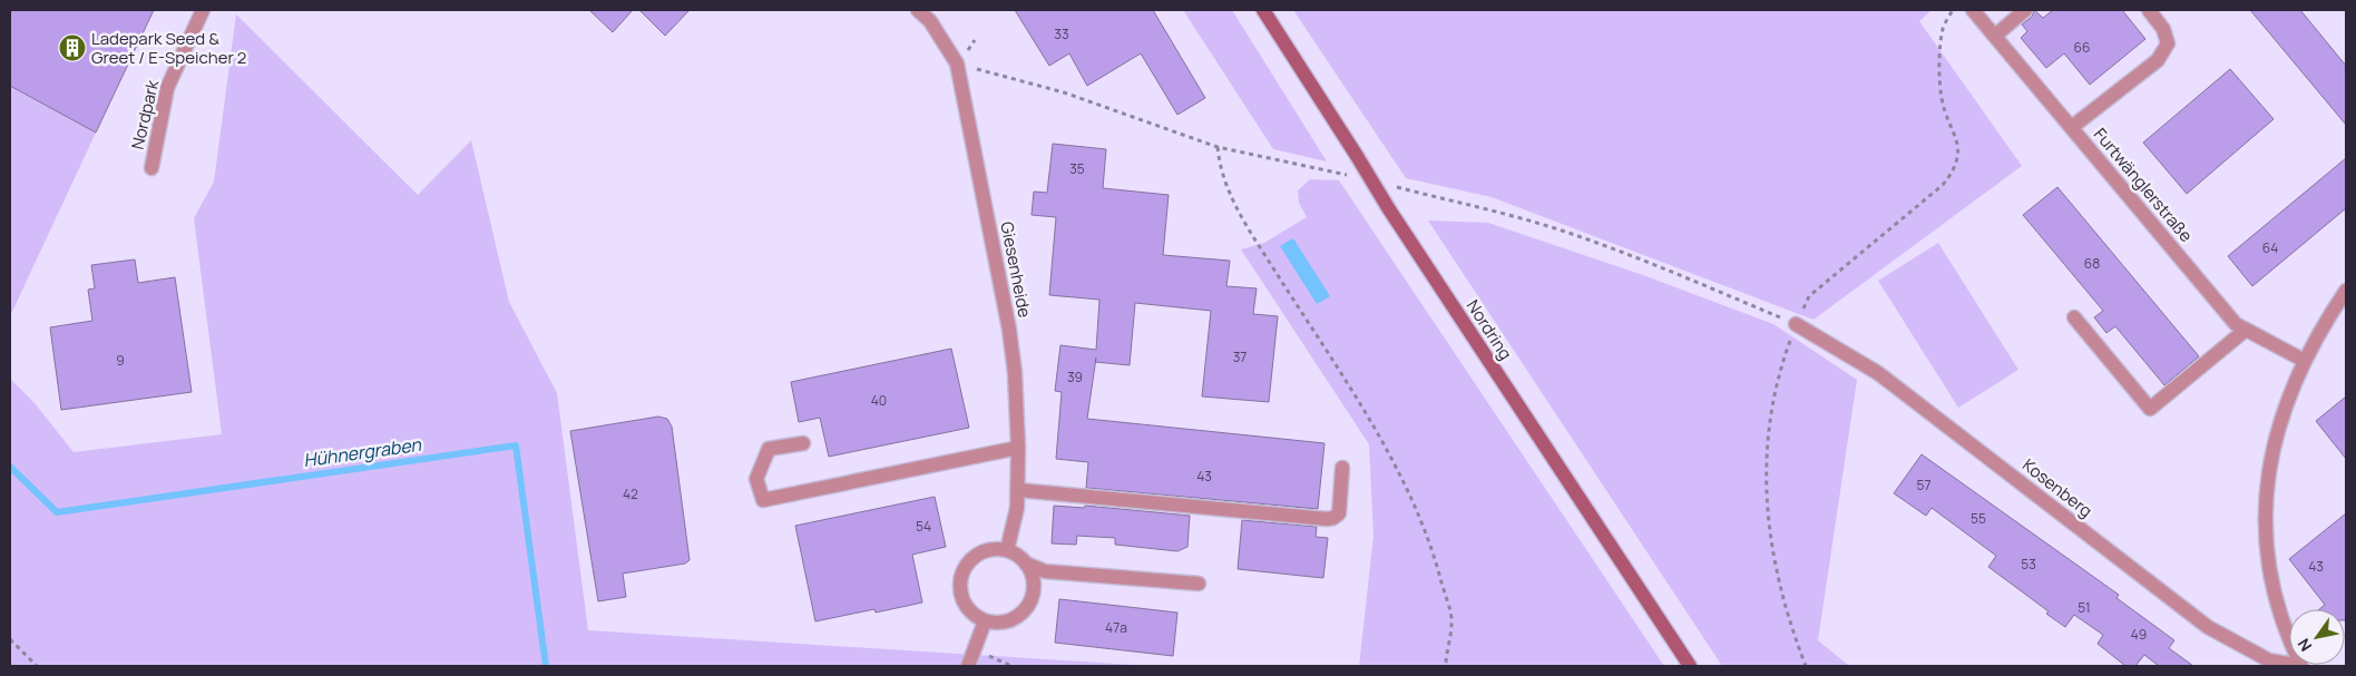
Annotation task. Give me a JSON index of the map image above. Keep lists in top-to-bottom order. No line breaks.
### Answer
{"streets":{"main road":["Nordring"],"street":["Nordpark","Furtwänglerstraße","Giesenheide","Kosenberg"]},"water":["Hühnergraben"],"places":{"building":["Ladepark Seed & Greet / E-Speicher 2"]},"house_numbers":["33","66","35","64","68","37","9","39","40","43","57","42","55","54","53","43","51","47a","49"],"north":"bottom left"}
